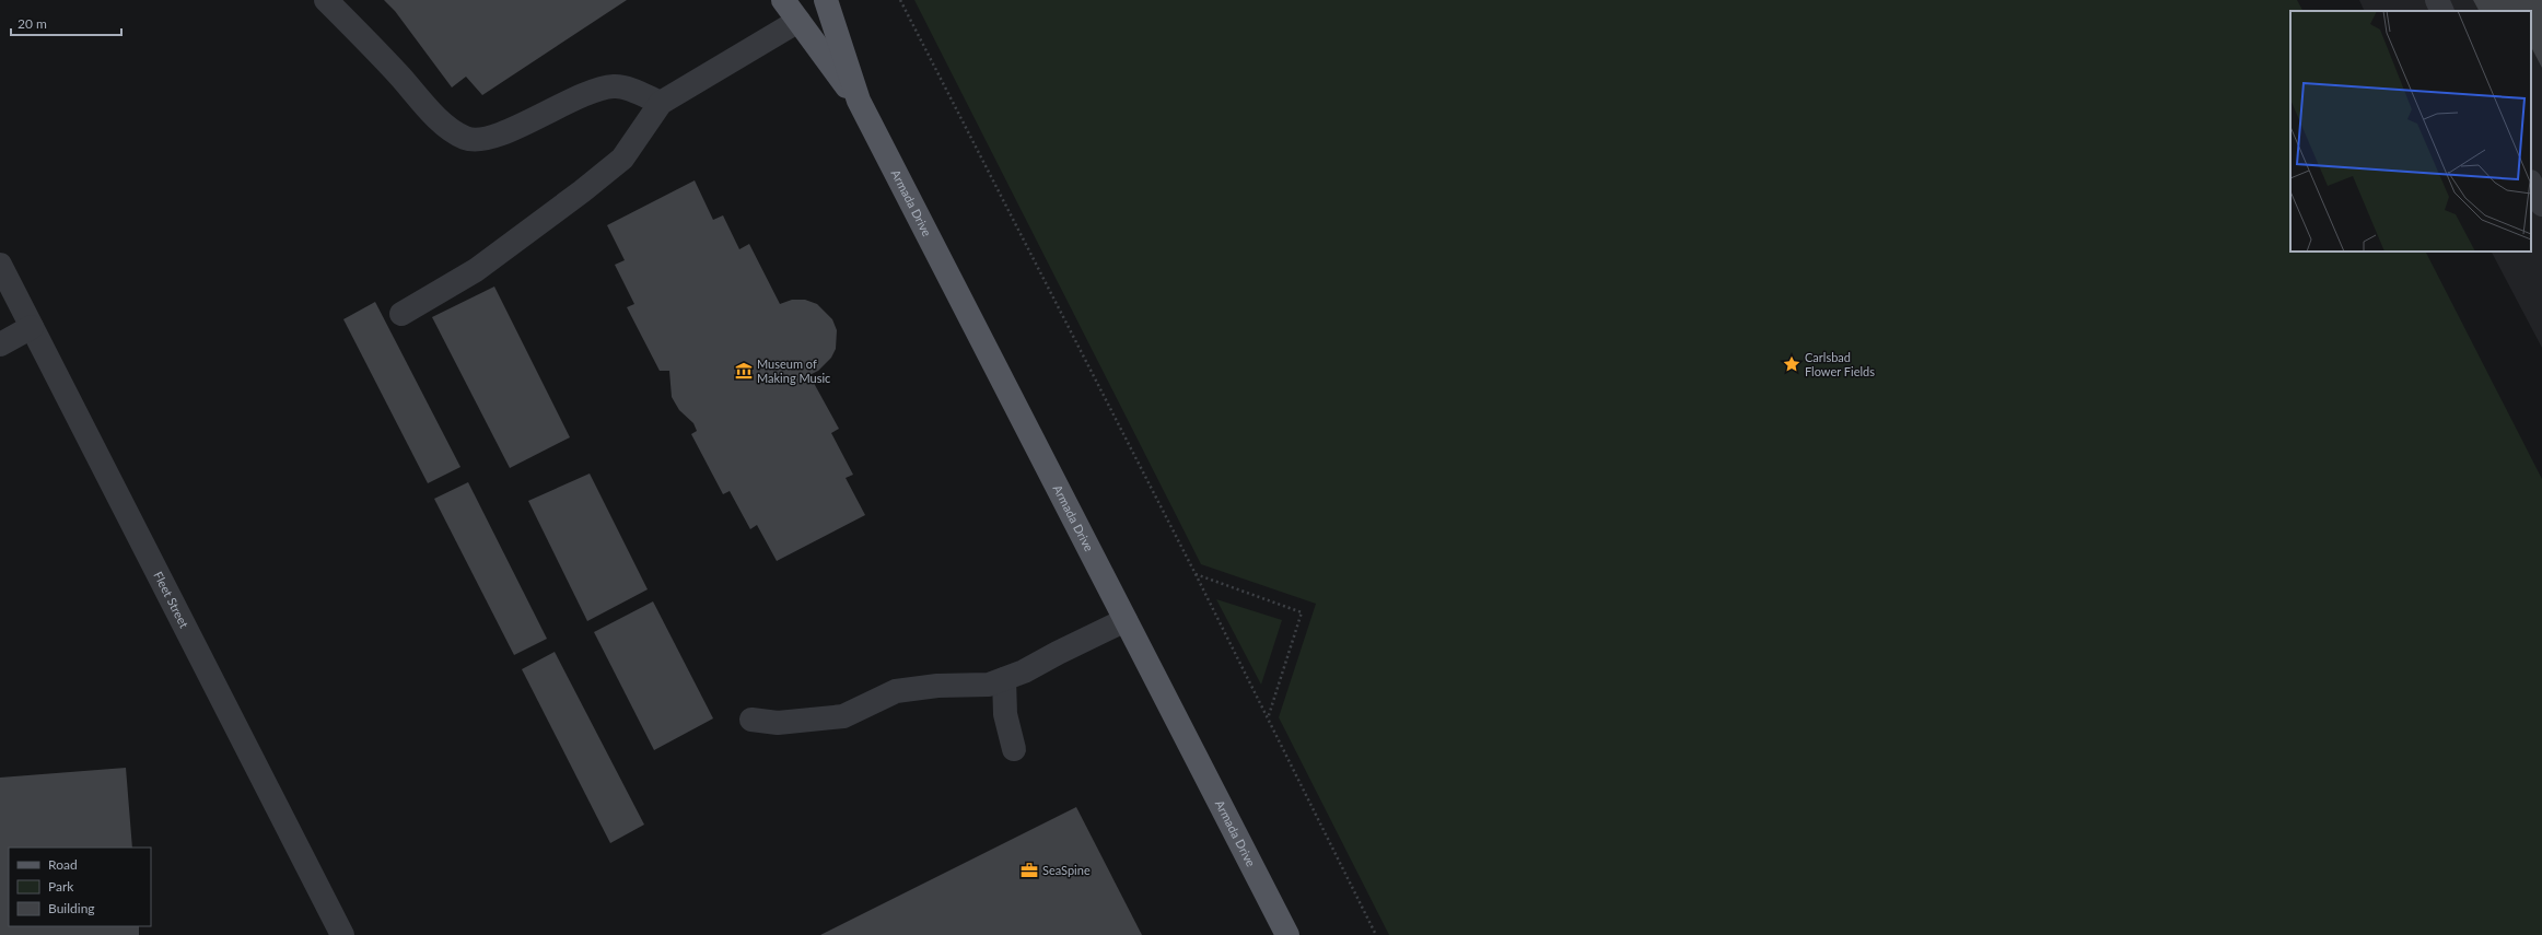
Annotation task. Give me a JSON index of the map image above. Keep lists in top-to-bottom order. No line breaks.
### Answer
{"streets":{"main road":["Armada Drive"],"street":["Fleet Street"]},"places":{"place":["Carlsbad Flower Fields"],"museum":["Museum of Making Music"],"office":["SeaSpine"]},"legend":["Road","Park","Building"],"scale_bar":"20 m"}
